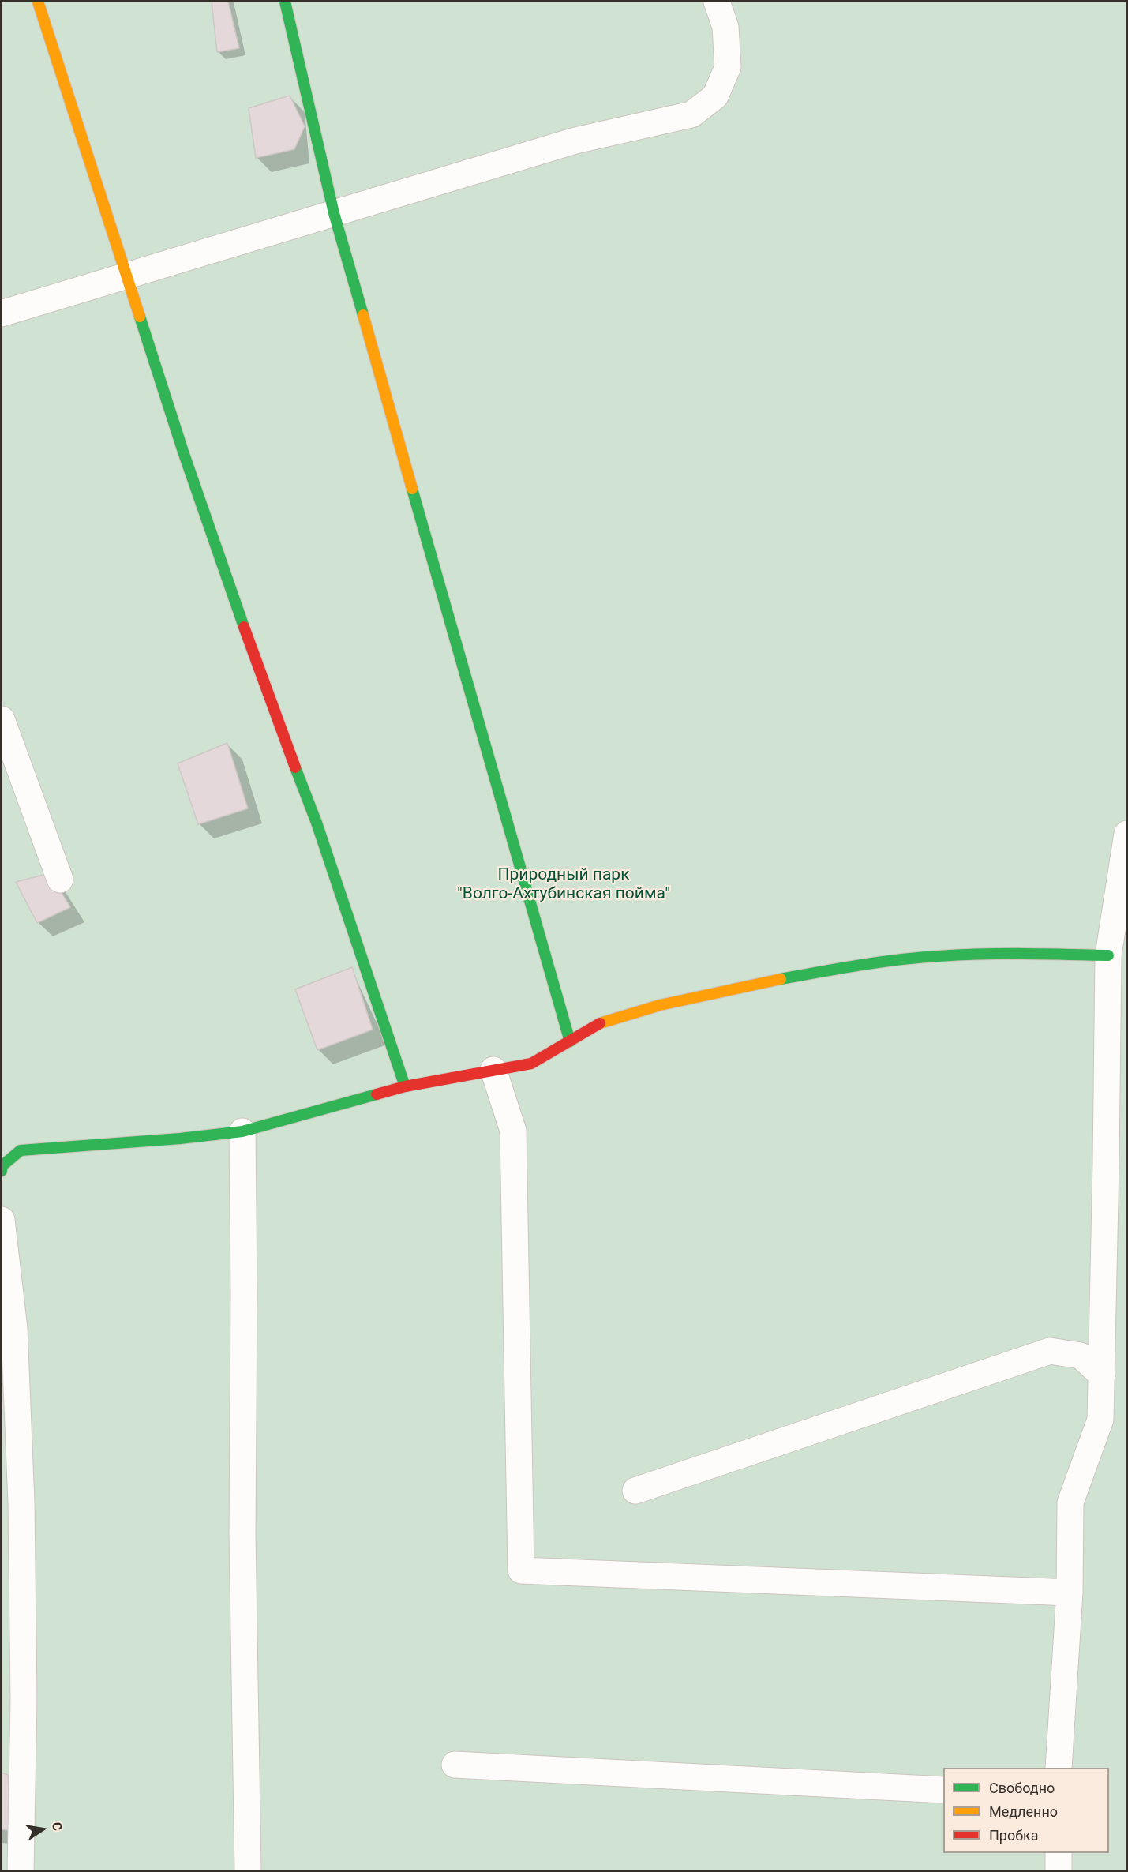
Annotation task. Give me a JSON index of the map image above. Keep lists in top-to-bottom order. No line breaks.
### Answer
{"parks":["Природный парк \"Волго-Ахтубинская пойма\""],"legend":["Свободно","Медленно","Пробка"],"north":"right"}
